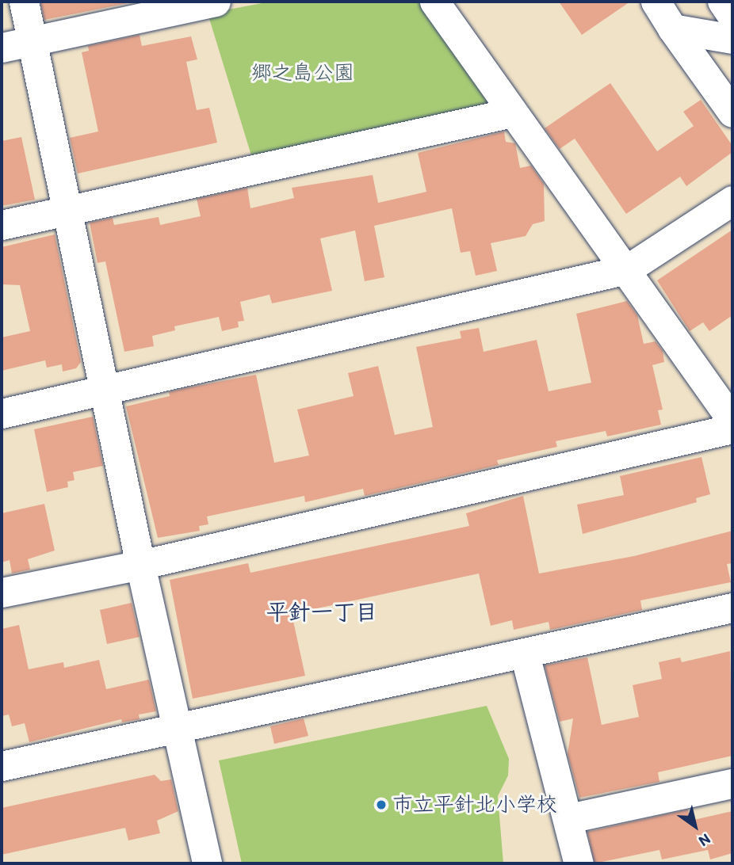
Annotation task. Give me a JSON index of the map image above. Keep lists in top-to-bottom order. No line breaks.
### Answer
{"districts":["平針一丁目"],"parks":["郷之島公園"],"places":["市立平針北小学校"],"north":"bottom right"}
